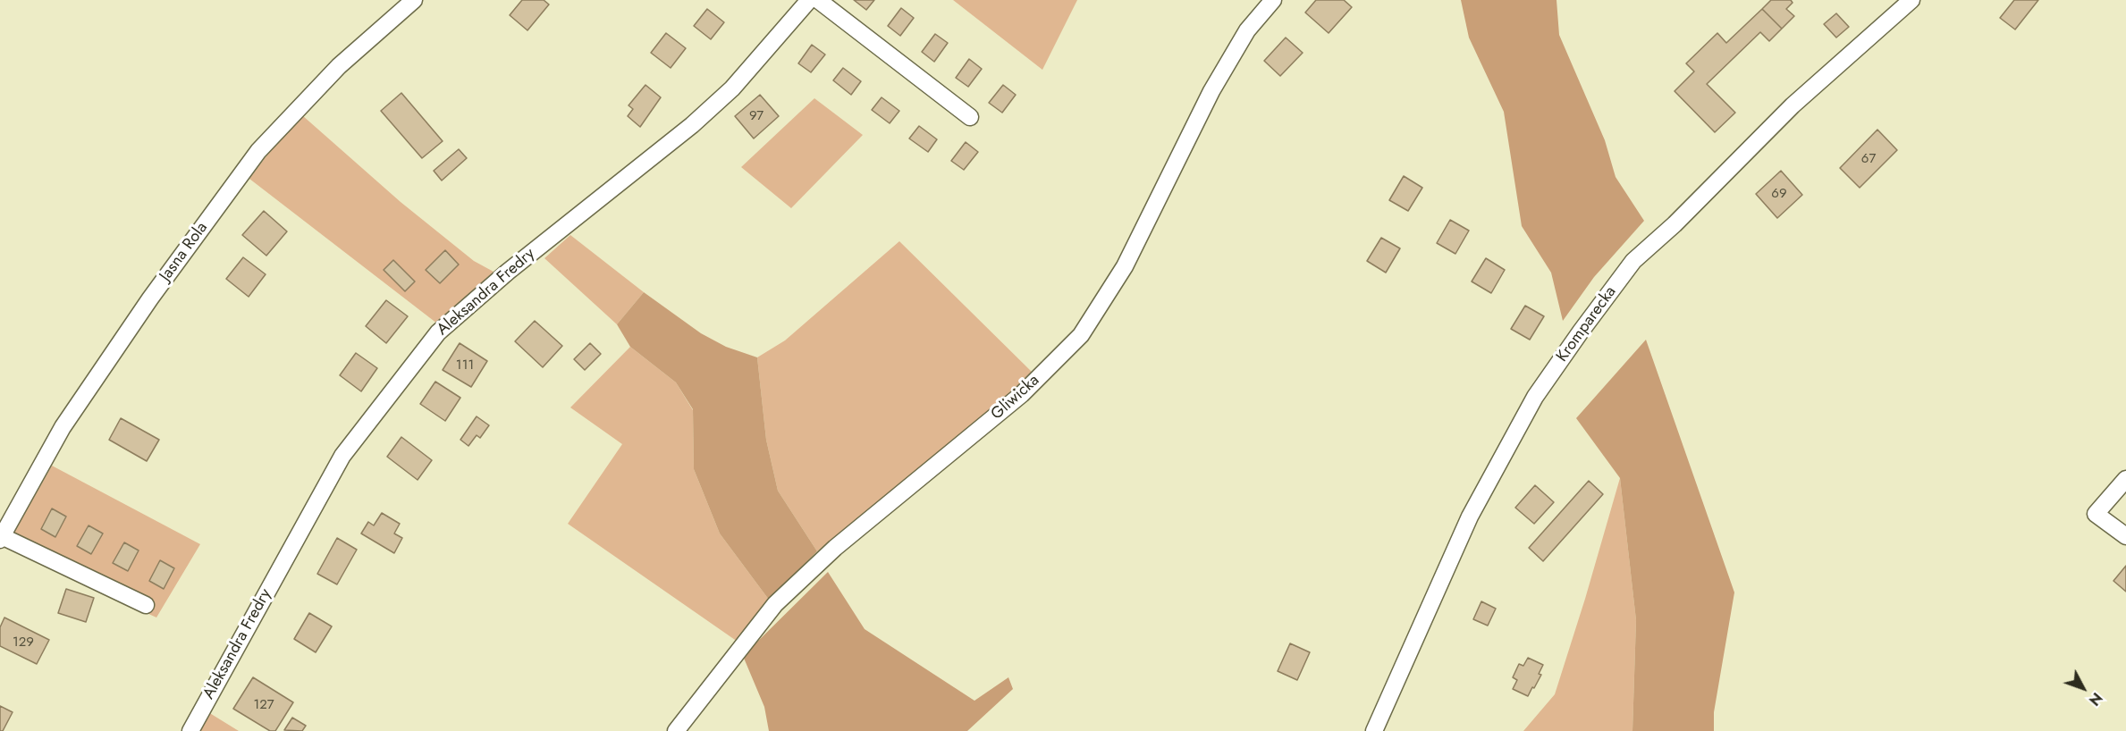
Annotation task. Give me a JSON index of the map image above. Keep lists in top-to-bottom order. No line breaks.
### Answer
{"streets":{"street":["Jasna Rola","Aleksandra Fredry","Kromparecka","Gliwicka"]},"house_numbers":["97","67","69","111","129","127"],"north":"bottom right"}
